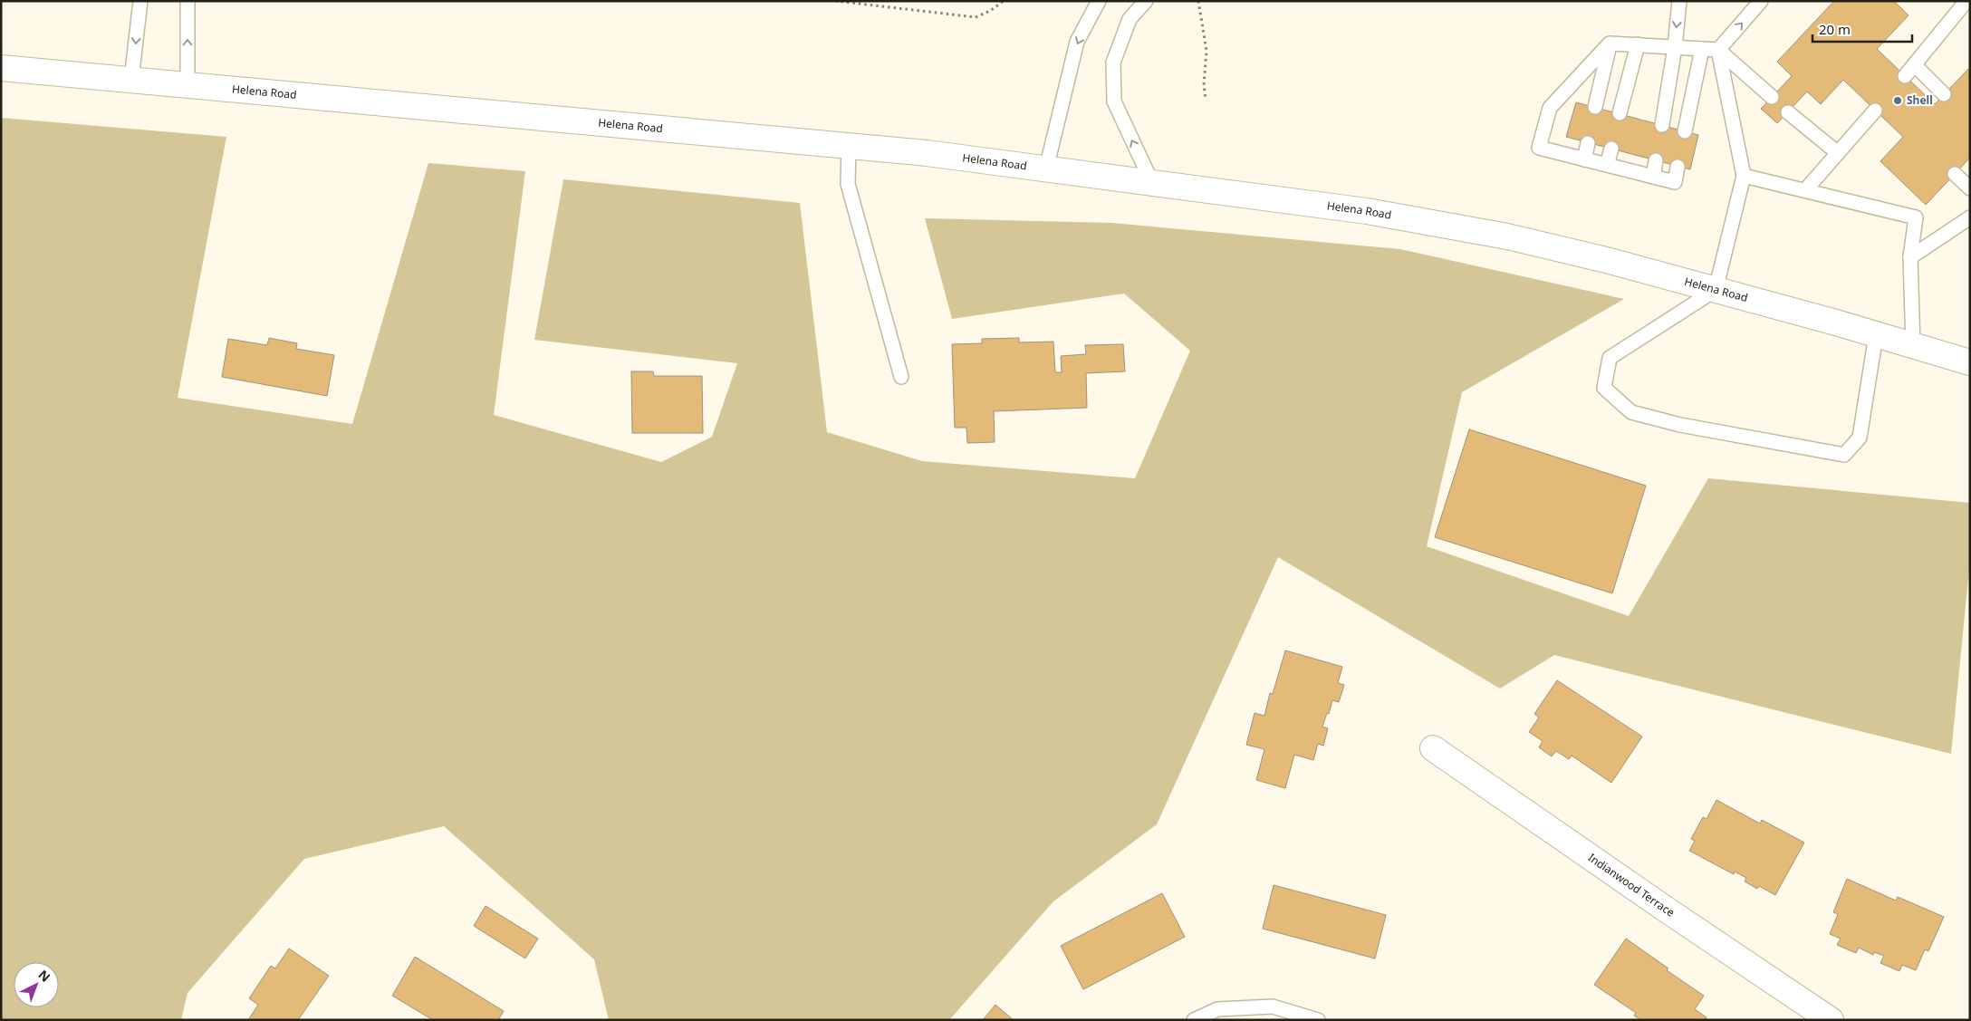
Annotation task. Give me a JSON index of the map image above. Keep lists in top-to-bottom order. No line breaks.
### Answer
{"streets":{"main road":["Helena Road","Indianwood Terrace"]},"places":["Shell"],"scale_bar":"20 m","north":"top right"}
